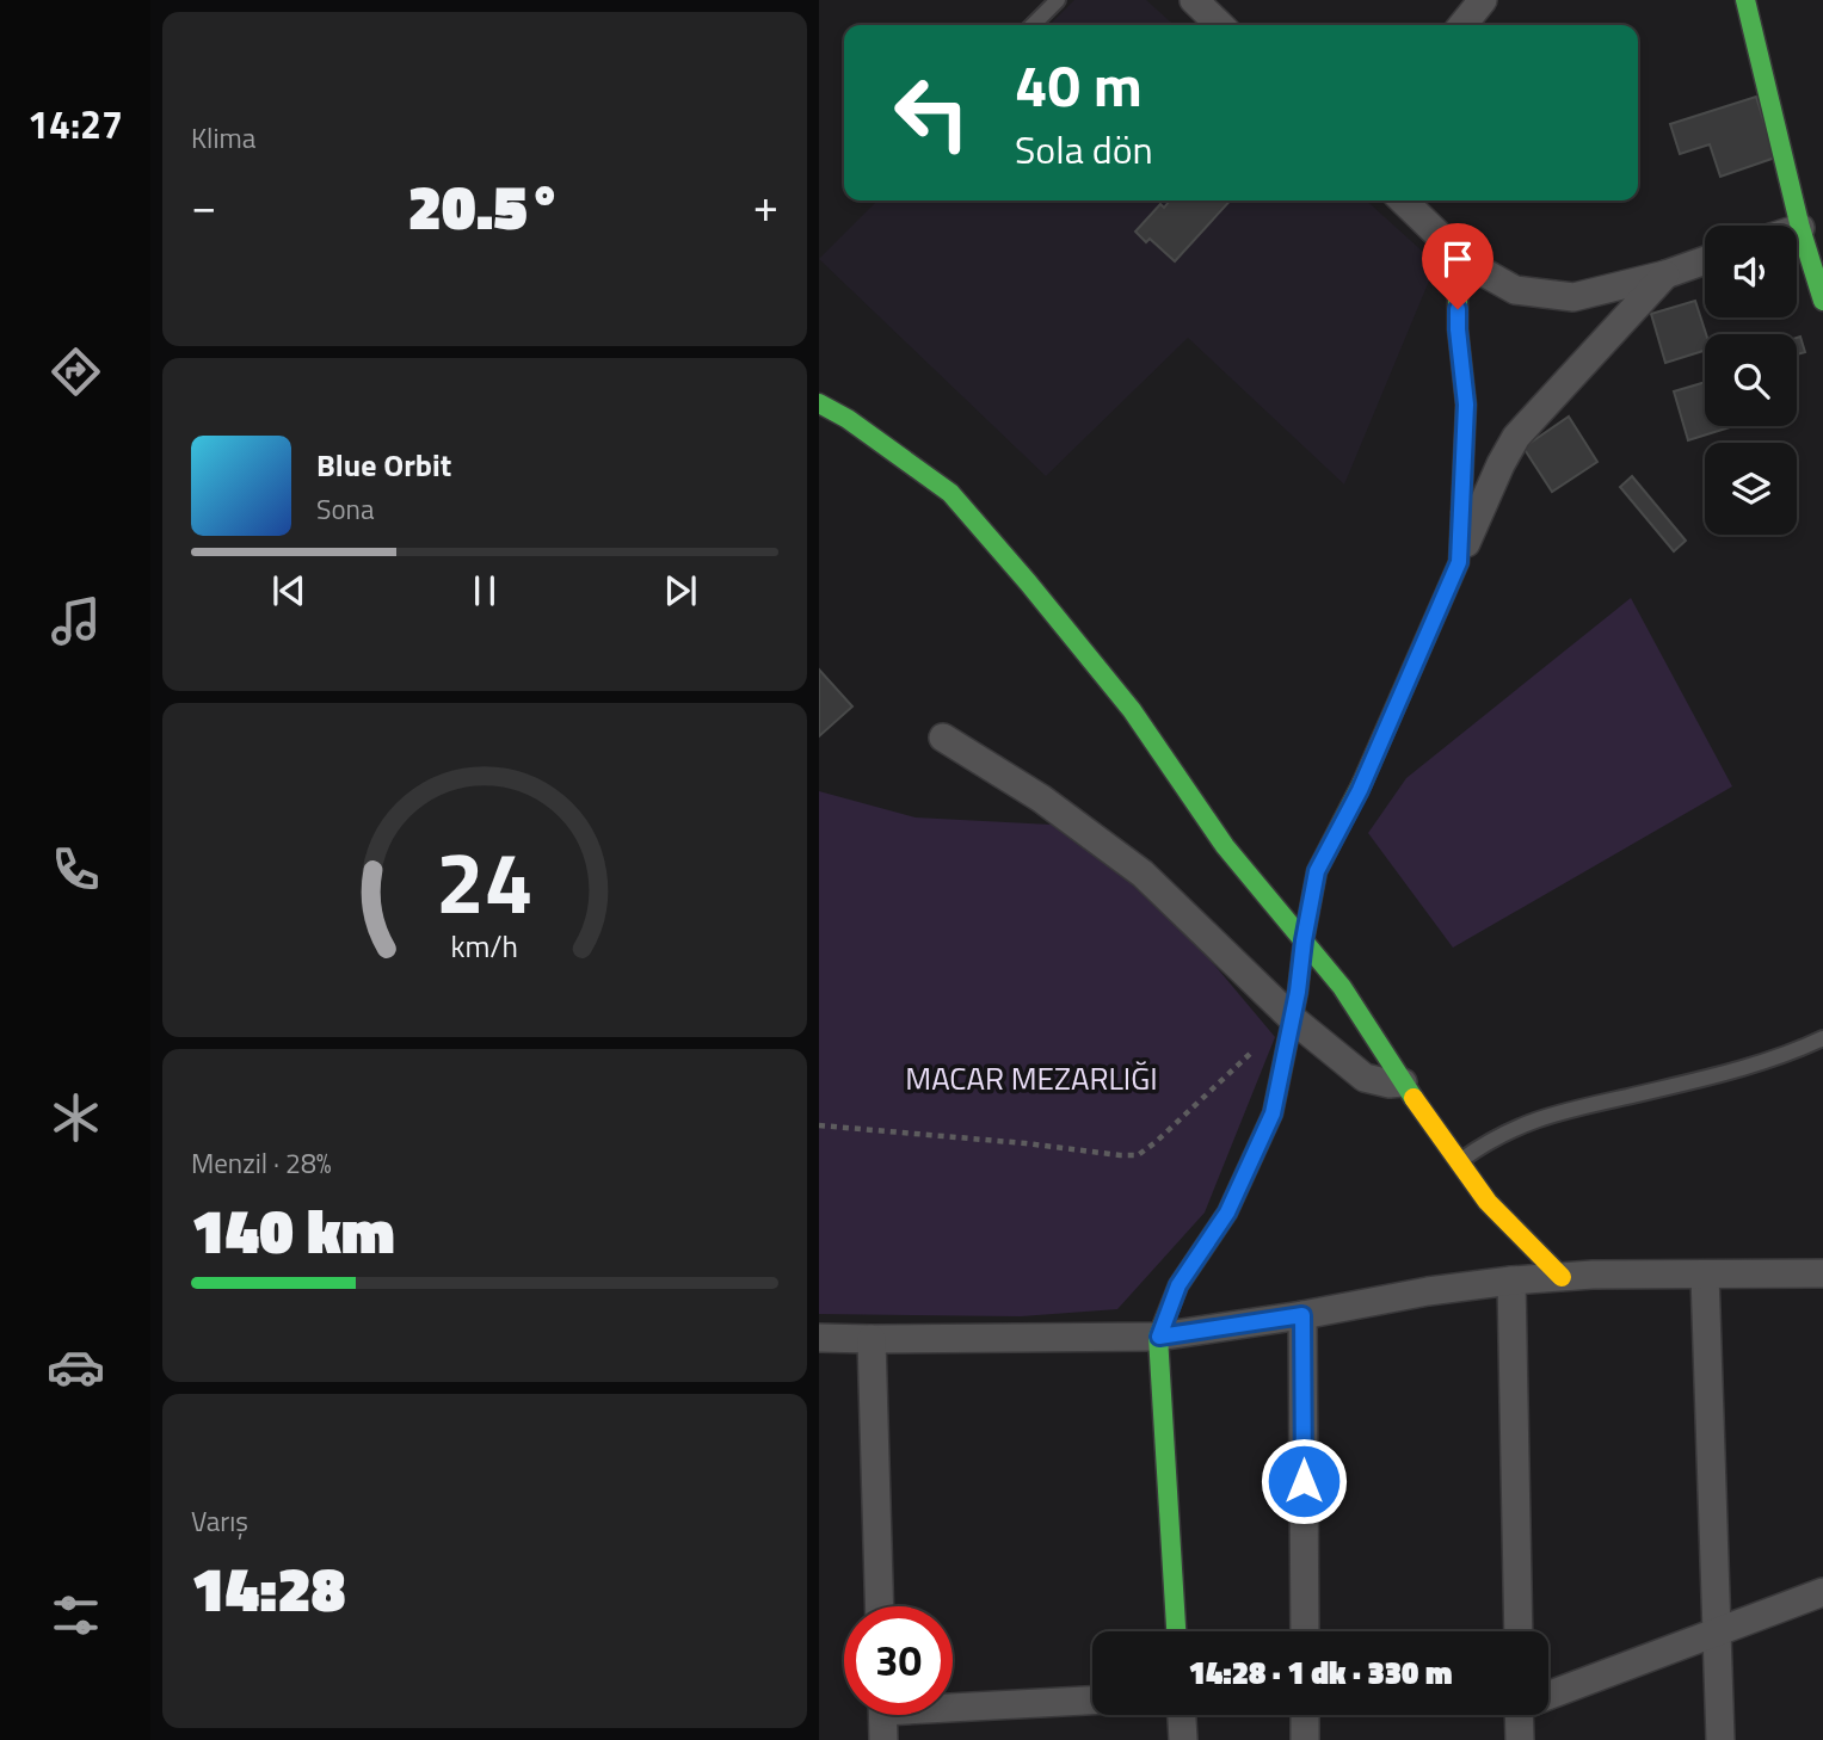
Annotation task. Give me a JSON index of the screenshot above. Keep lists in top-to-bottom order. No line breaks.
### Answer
{"parks":["MACAR MEZARLIĞI"],"page":{"tabs":"14:27","tile":["Klima",["Menzil · 28%","140 km"],["Varış","14:28"]],"turn":["40 m","Sola dön"],"heat":["−","20.5°","+"],"song":["Blue Orbit","Sona"],"limit":"30","trip":"14:28 · 1 dk · 330 m","gauge":["24","km/h"]}}
